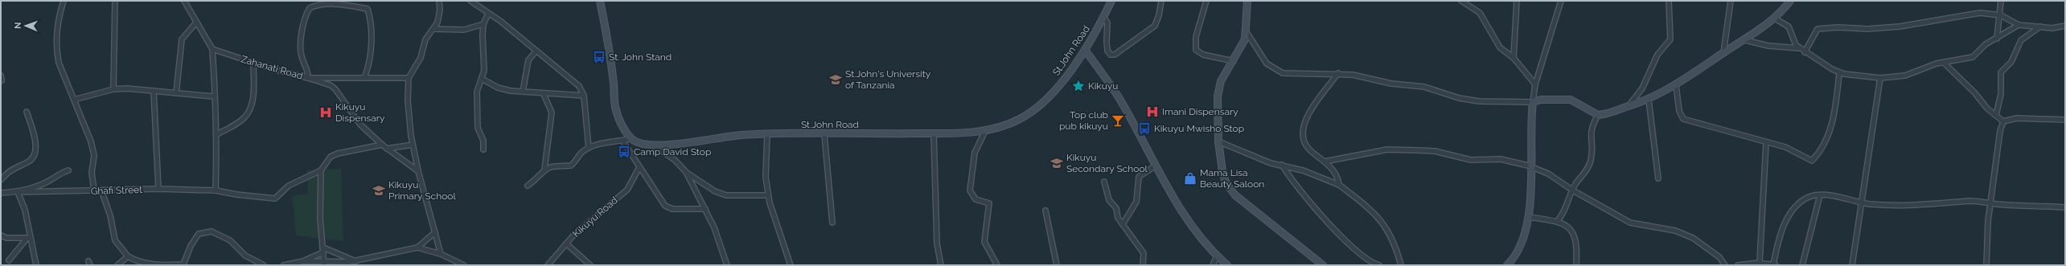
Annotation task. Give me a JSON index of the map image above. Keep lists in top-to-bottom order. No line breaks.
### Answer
{"streets":{"street":["St.John Road","Zahanati Road","Ghafi Street","Kikuyu Road"]},"places":{"bus stop":["St. John Stand","Kikuyu Mwisho Stop","Camp David Stop"],"school or university":["St.John's University of Tanzania","Kikuyu Secondary School","Kikuyu Primary School"],"place":["Kikuyu"],"hospital":["Imani Dispensary","Kikuyu Dispensary"],"bar":["Top club pub kikuyu"],"shop":["Mama Lisa Beauty Saloon"]},"north":"left"}
